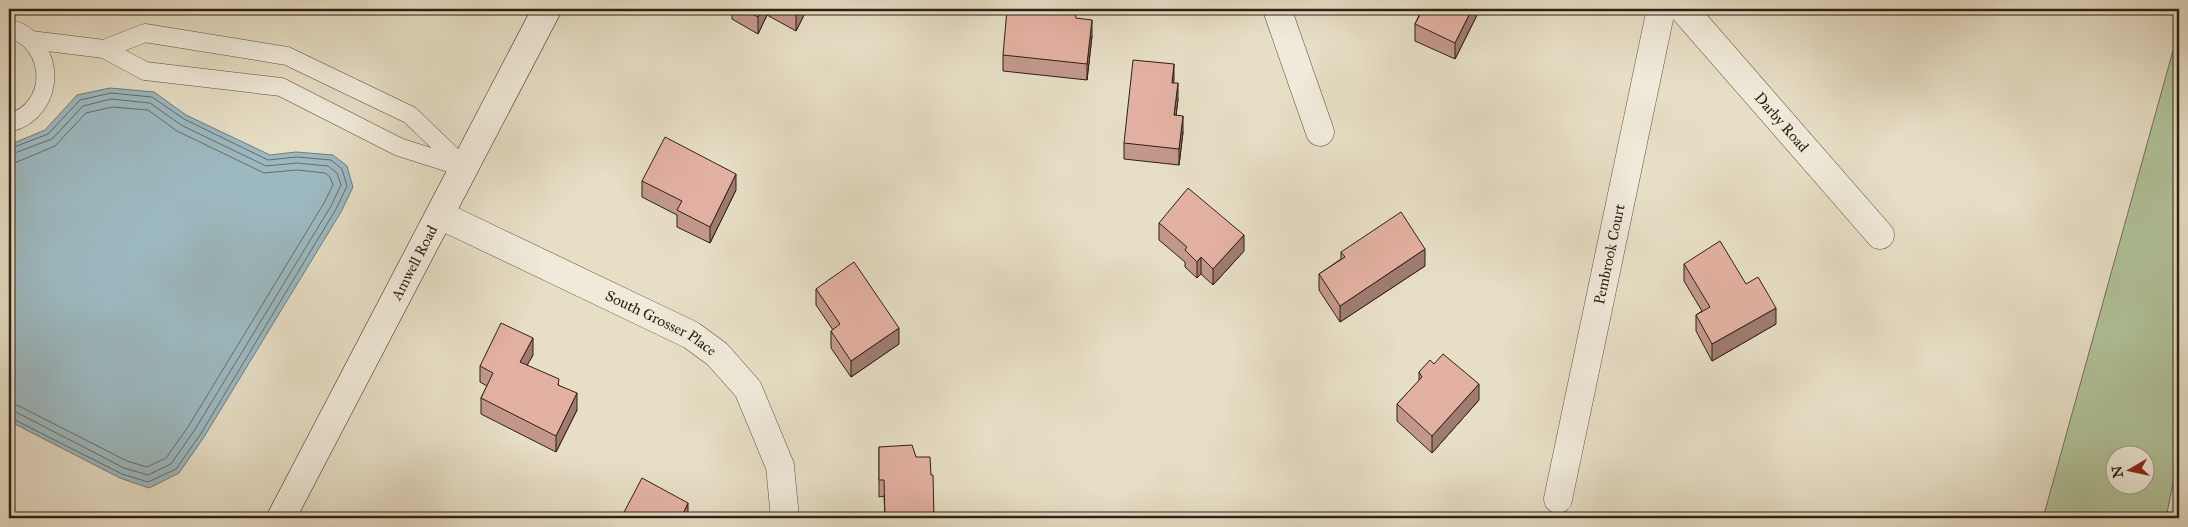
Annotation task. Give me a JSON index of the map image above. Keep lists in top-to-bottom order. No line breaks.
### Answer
{"streets":{"street":["Darby Road","Pembrook Court","Amwell Road","South Grosser Place"]},"crossings":[["Amwell Road","South Grosser Place"]],"north":"left"}
